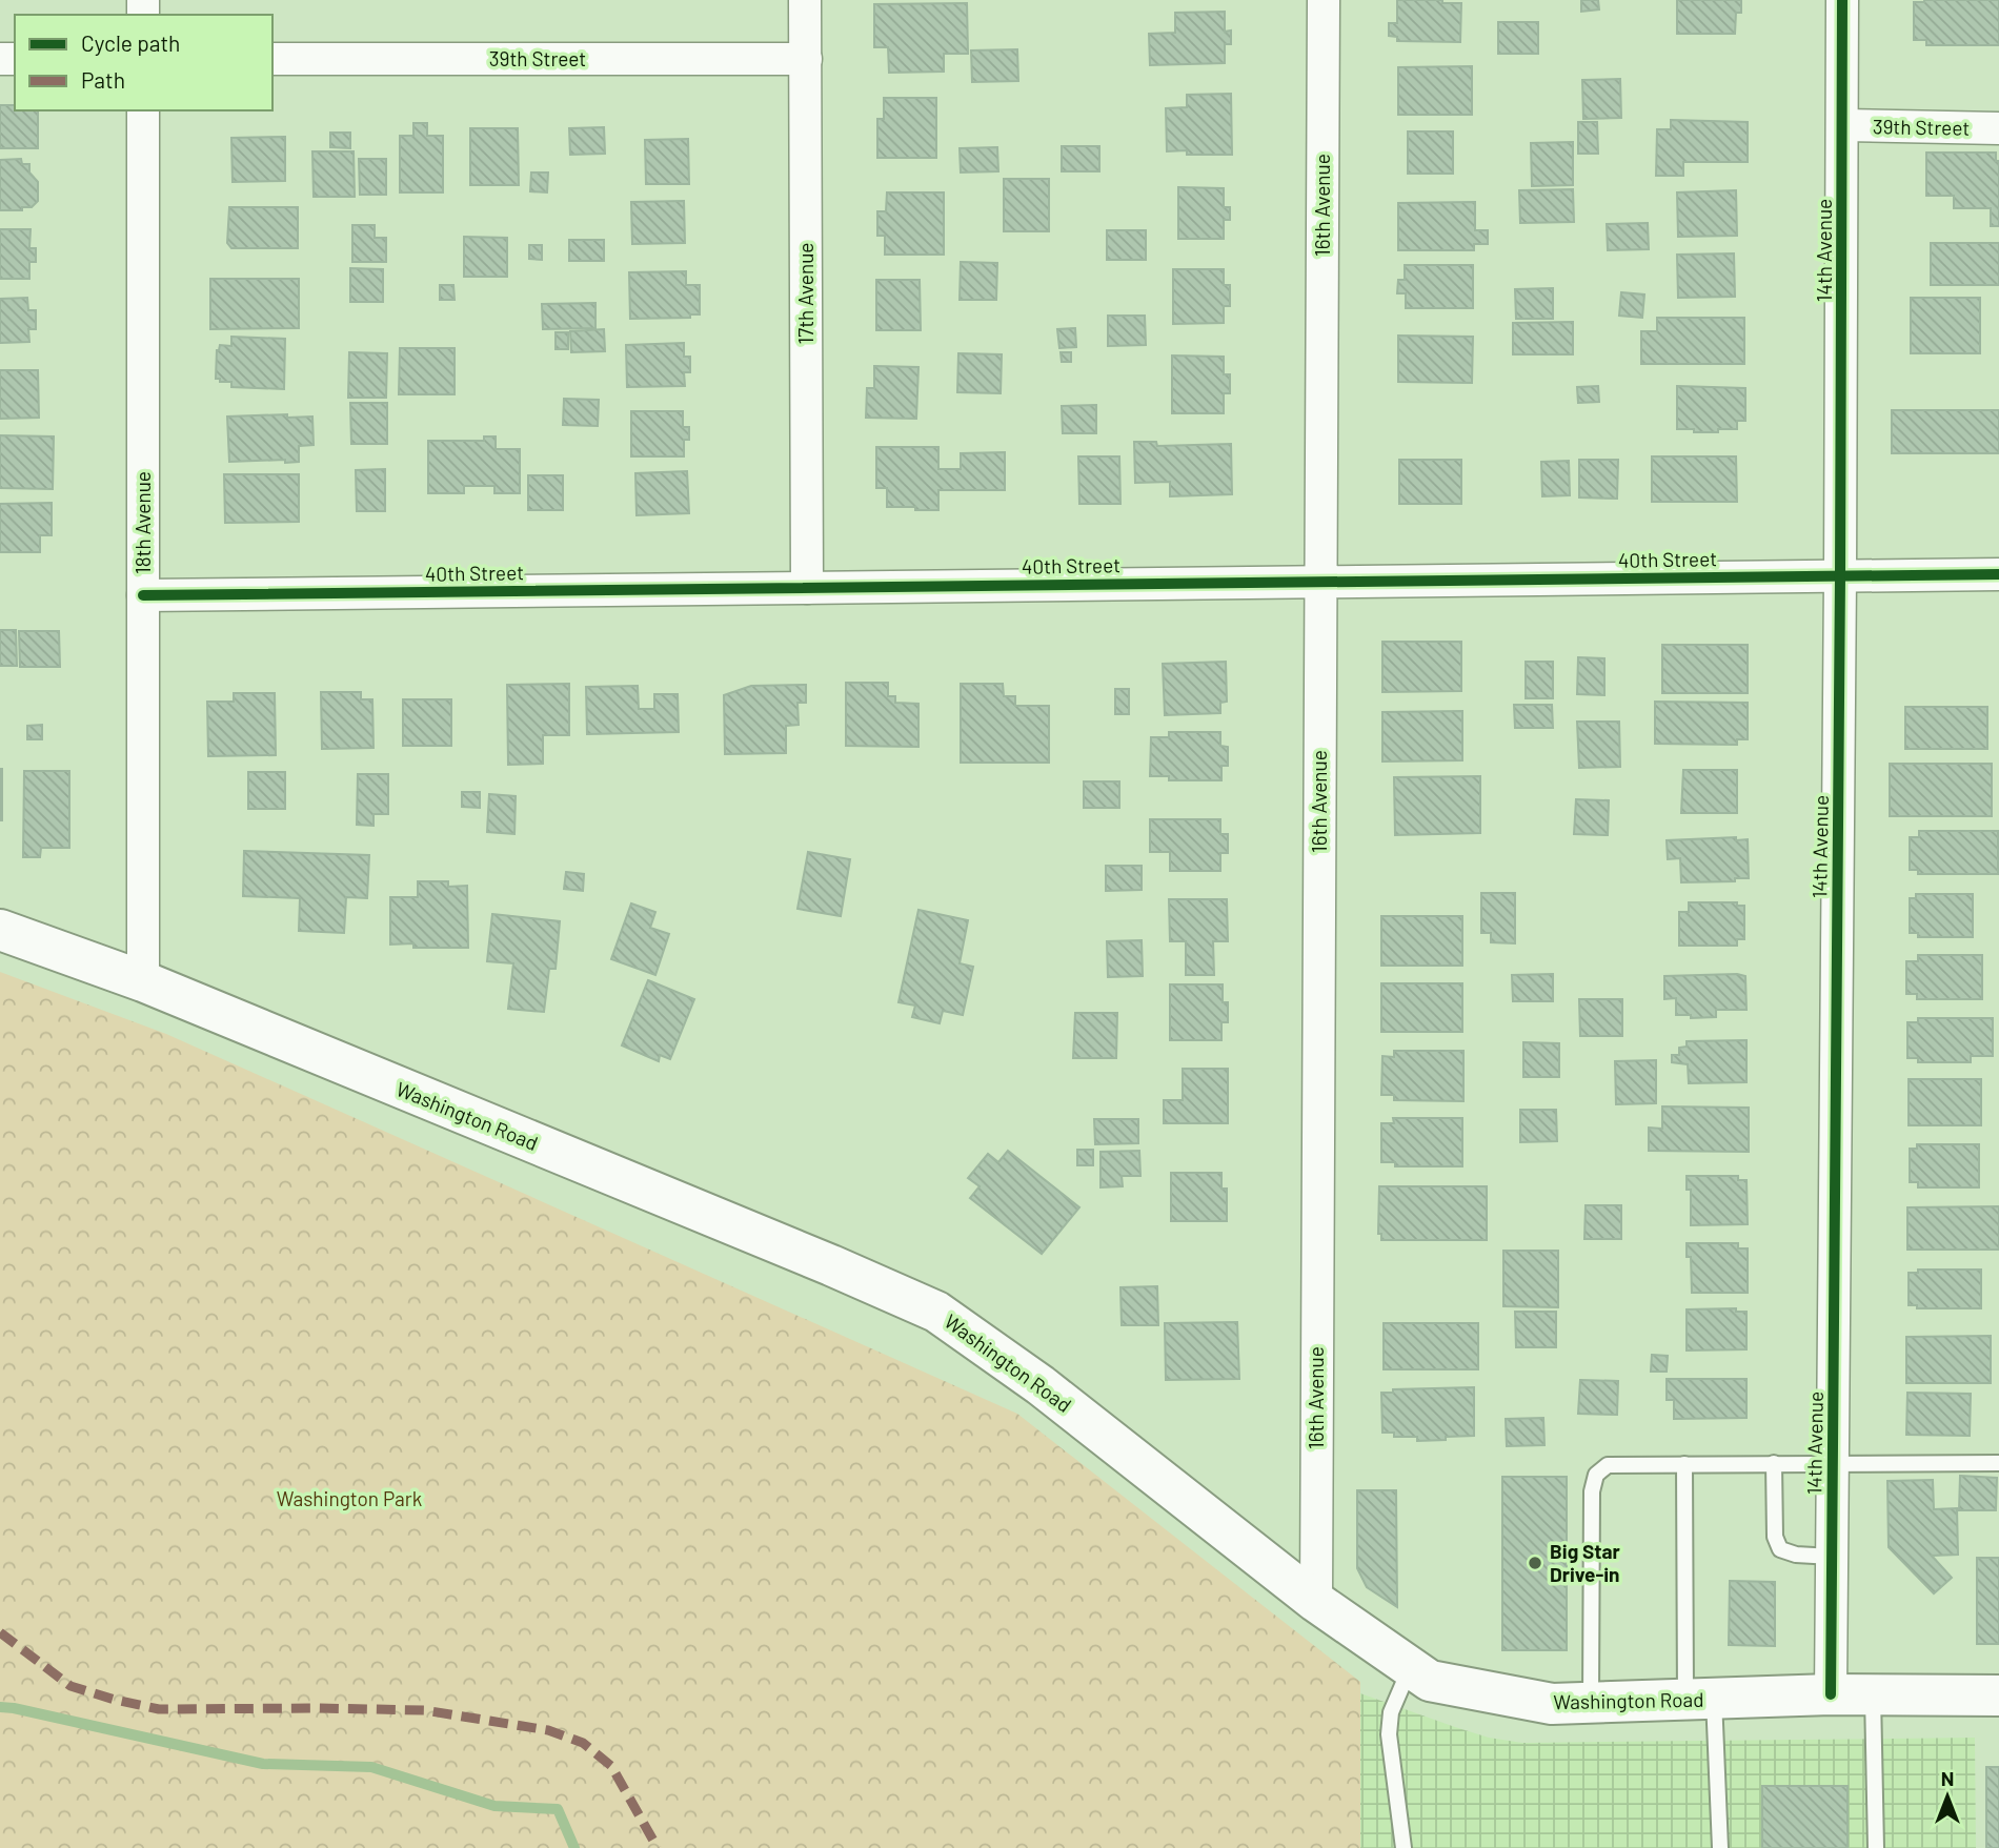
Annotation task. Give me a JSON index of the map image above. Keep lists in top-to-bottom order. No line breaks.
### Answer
{"streets":{"main road":["Washington Road"],"street":["39th Street","16th Avenue","14th Avenue","17th Avenue","18th Avenue","40th Street"]},"crossings":[["39th Street","14th Avenue"],["39th Street","17th Avenue"],["16th Avenue","40th Street"],["16th Avenue","Washington Road"],["14th Avenue","40th Street"],["14th Avenue","Washington Road"],["17th Avenue","40th Street"],["18th Avenue","40th Street"],["18th Avenue","Washington Road"]],"parks":["Washington Park"],"places":["Big Star Drive-in"],"legend":["Cycle path","Path"],"north":"top"}
